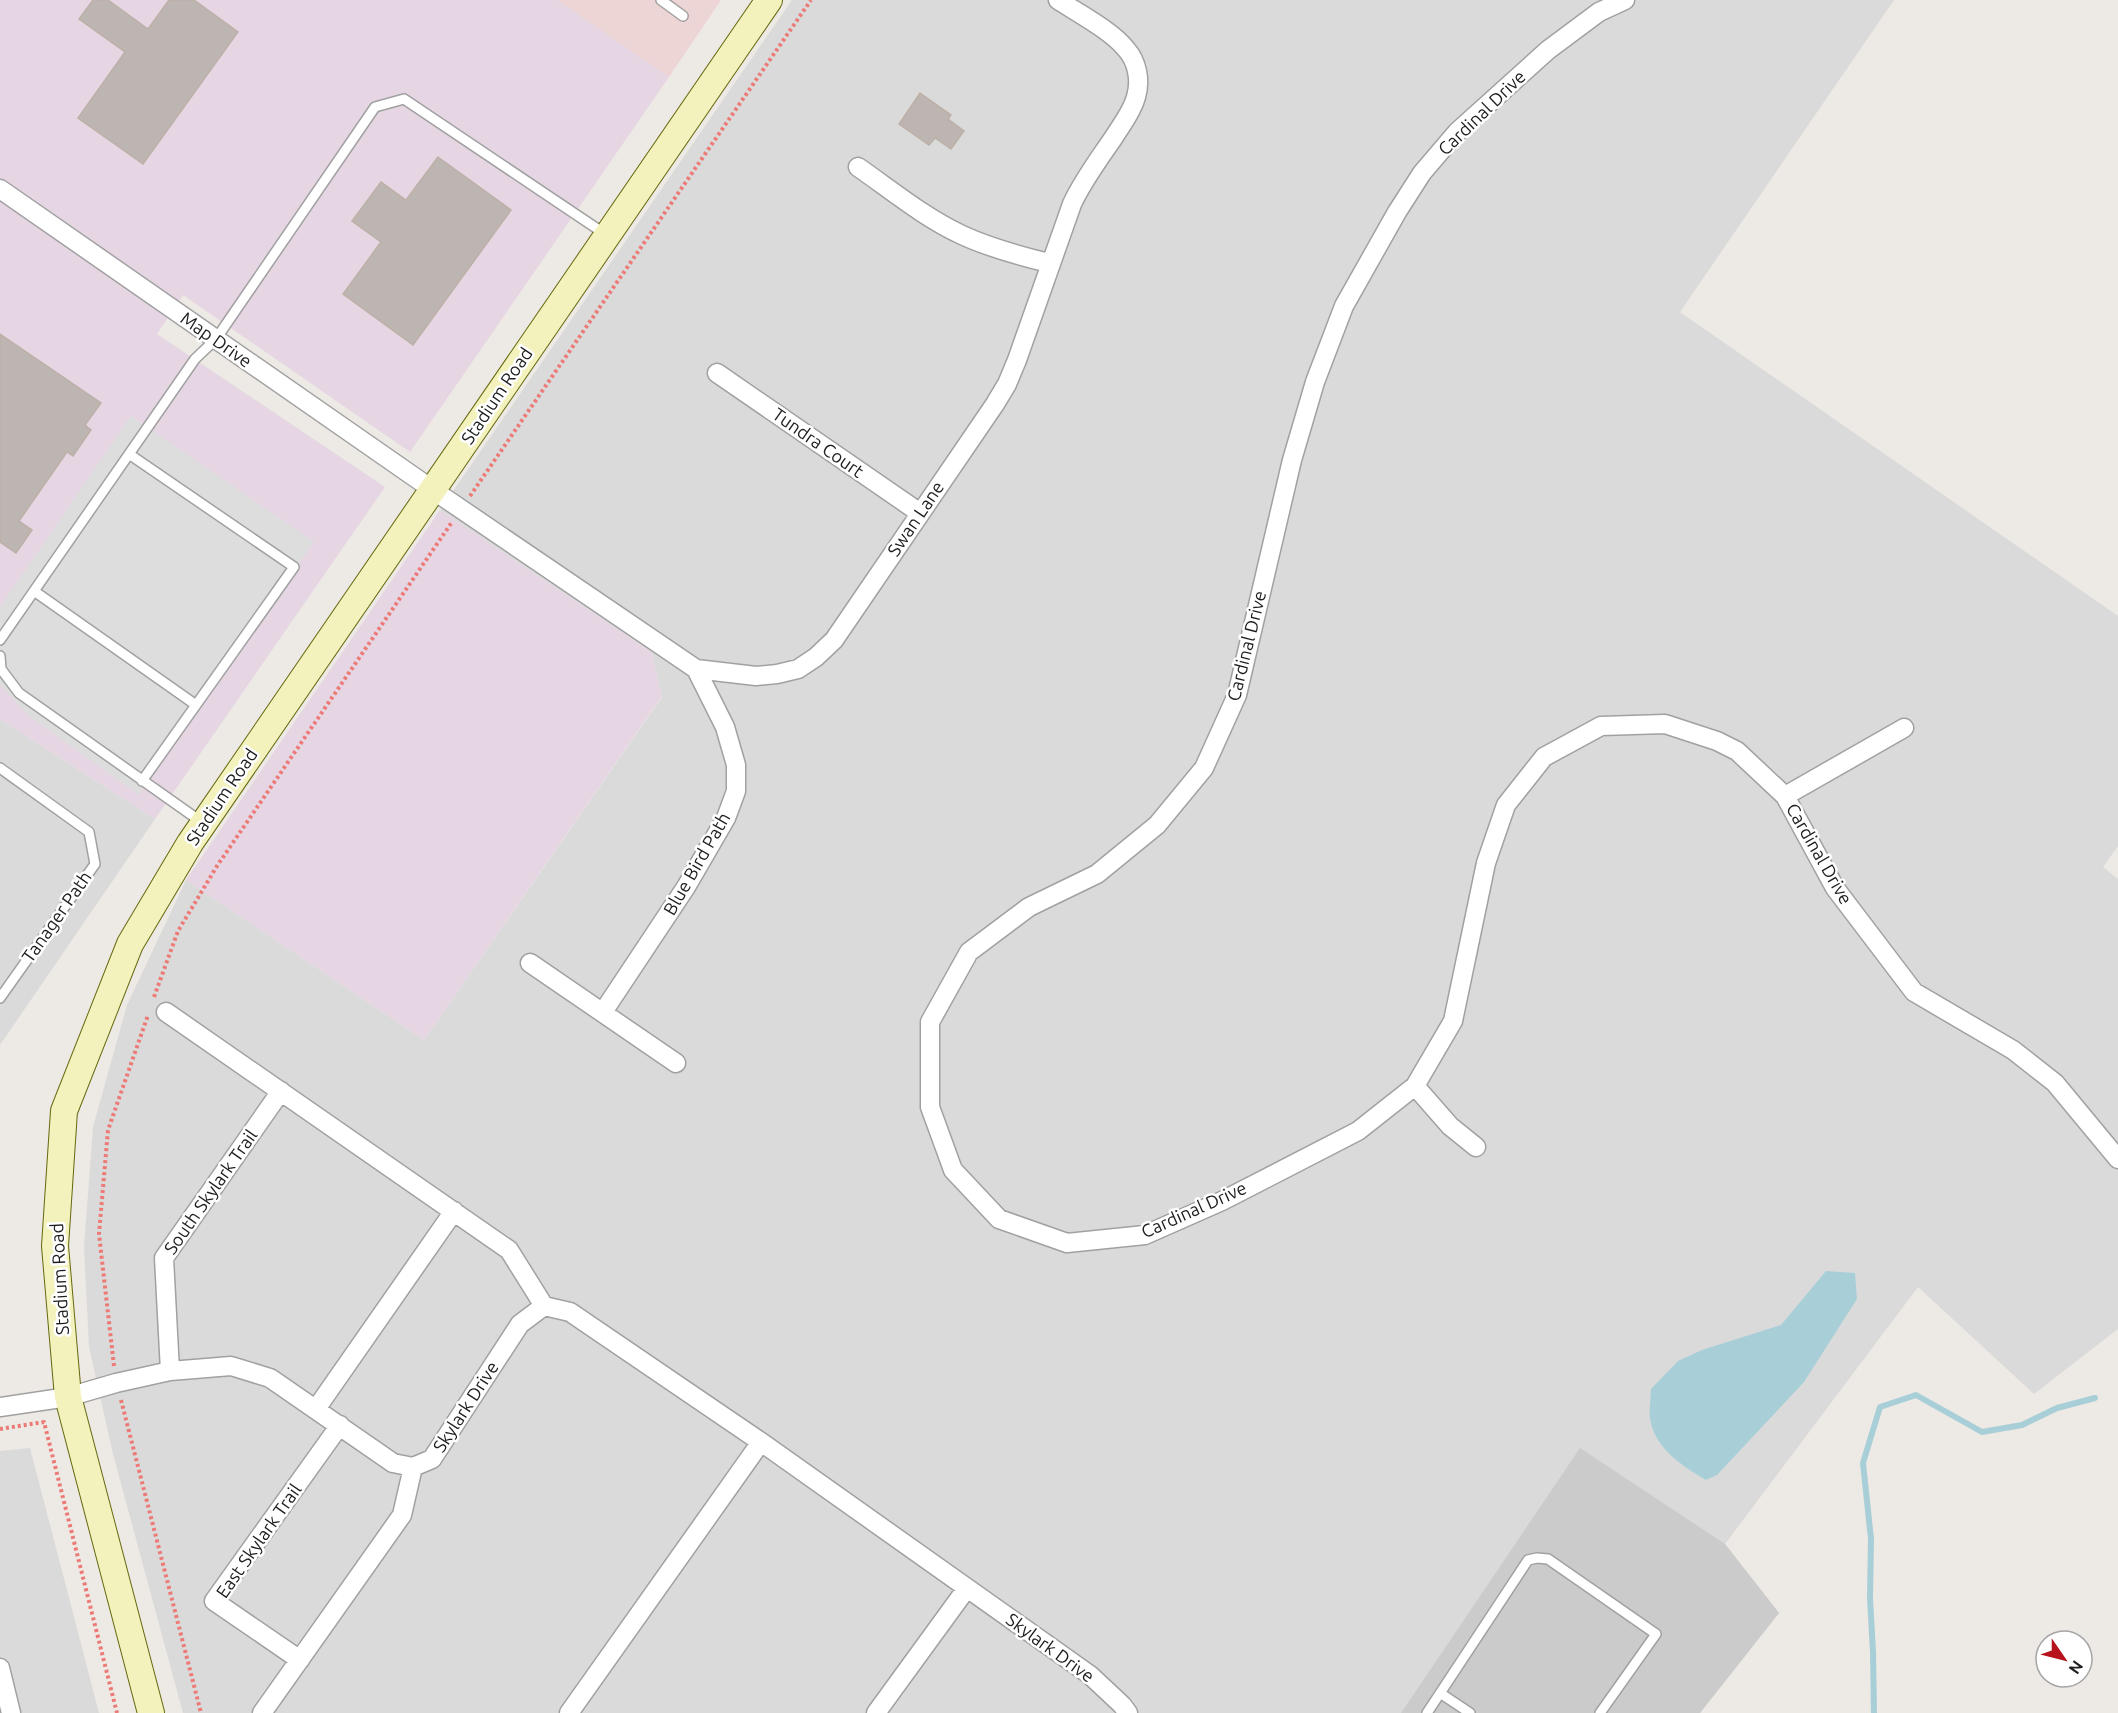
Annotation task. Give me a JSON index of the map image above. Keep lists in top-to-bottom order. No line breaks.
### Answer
{"streets":{"street":["Cardinal Drive","Map Drive","Stadium Road","Tundra Court","Swan Lane","Blue Bird Path","South Skylark Trail","Skylark Drive","East Skylark Trail"],"lane":["Tanager Path"]},"crossings":[["Map Drive","Stadium Road"],["Map Drive","Swan Lane"],["Stadium Road","Swan Lane"],["Tundra Court","Swan Lane"],["Swan Lane","Blue Bird Path"]],"north":"bottom right"}
